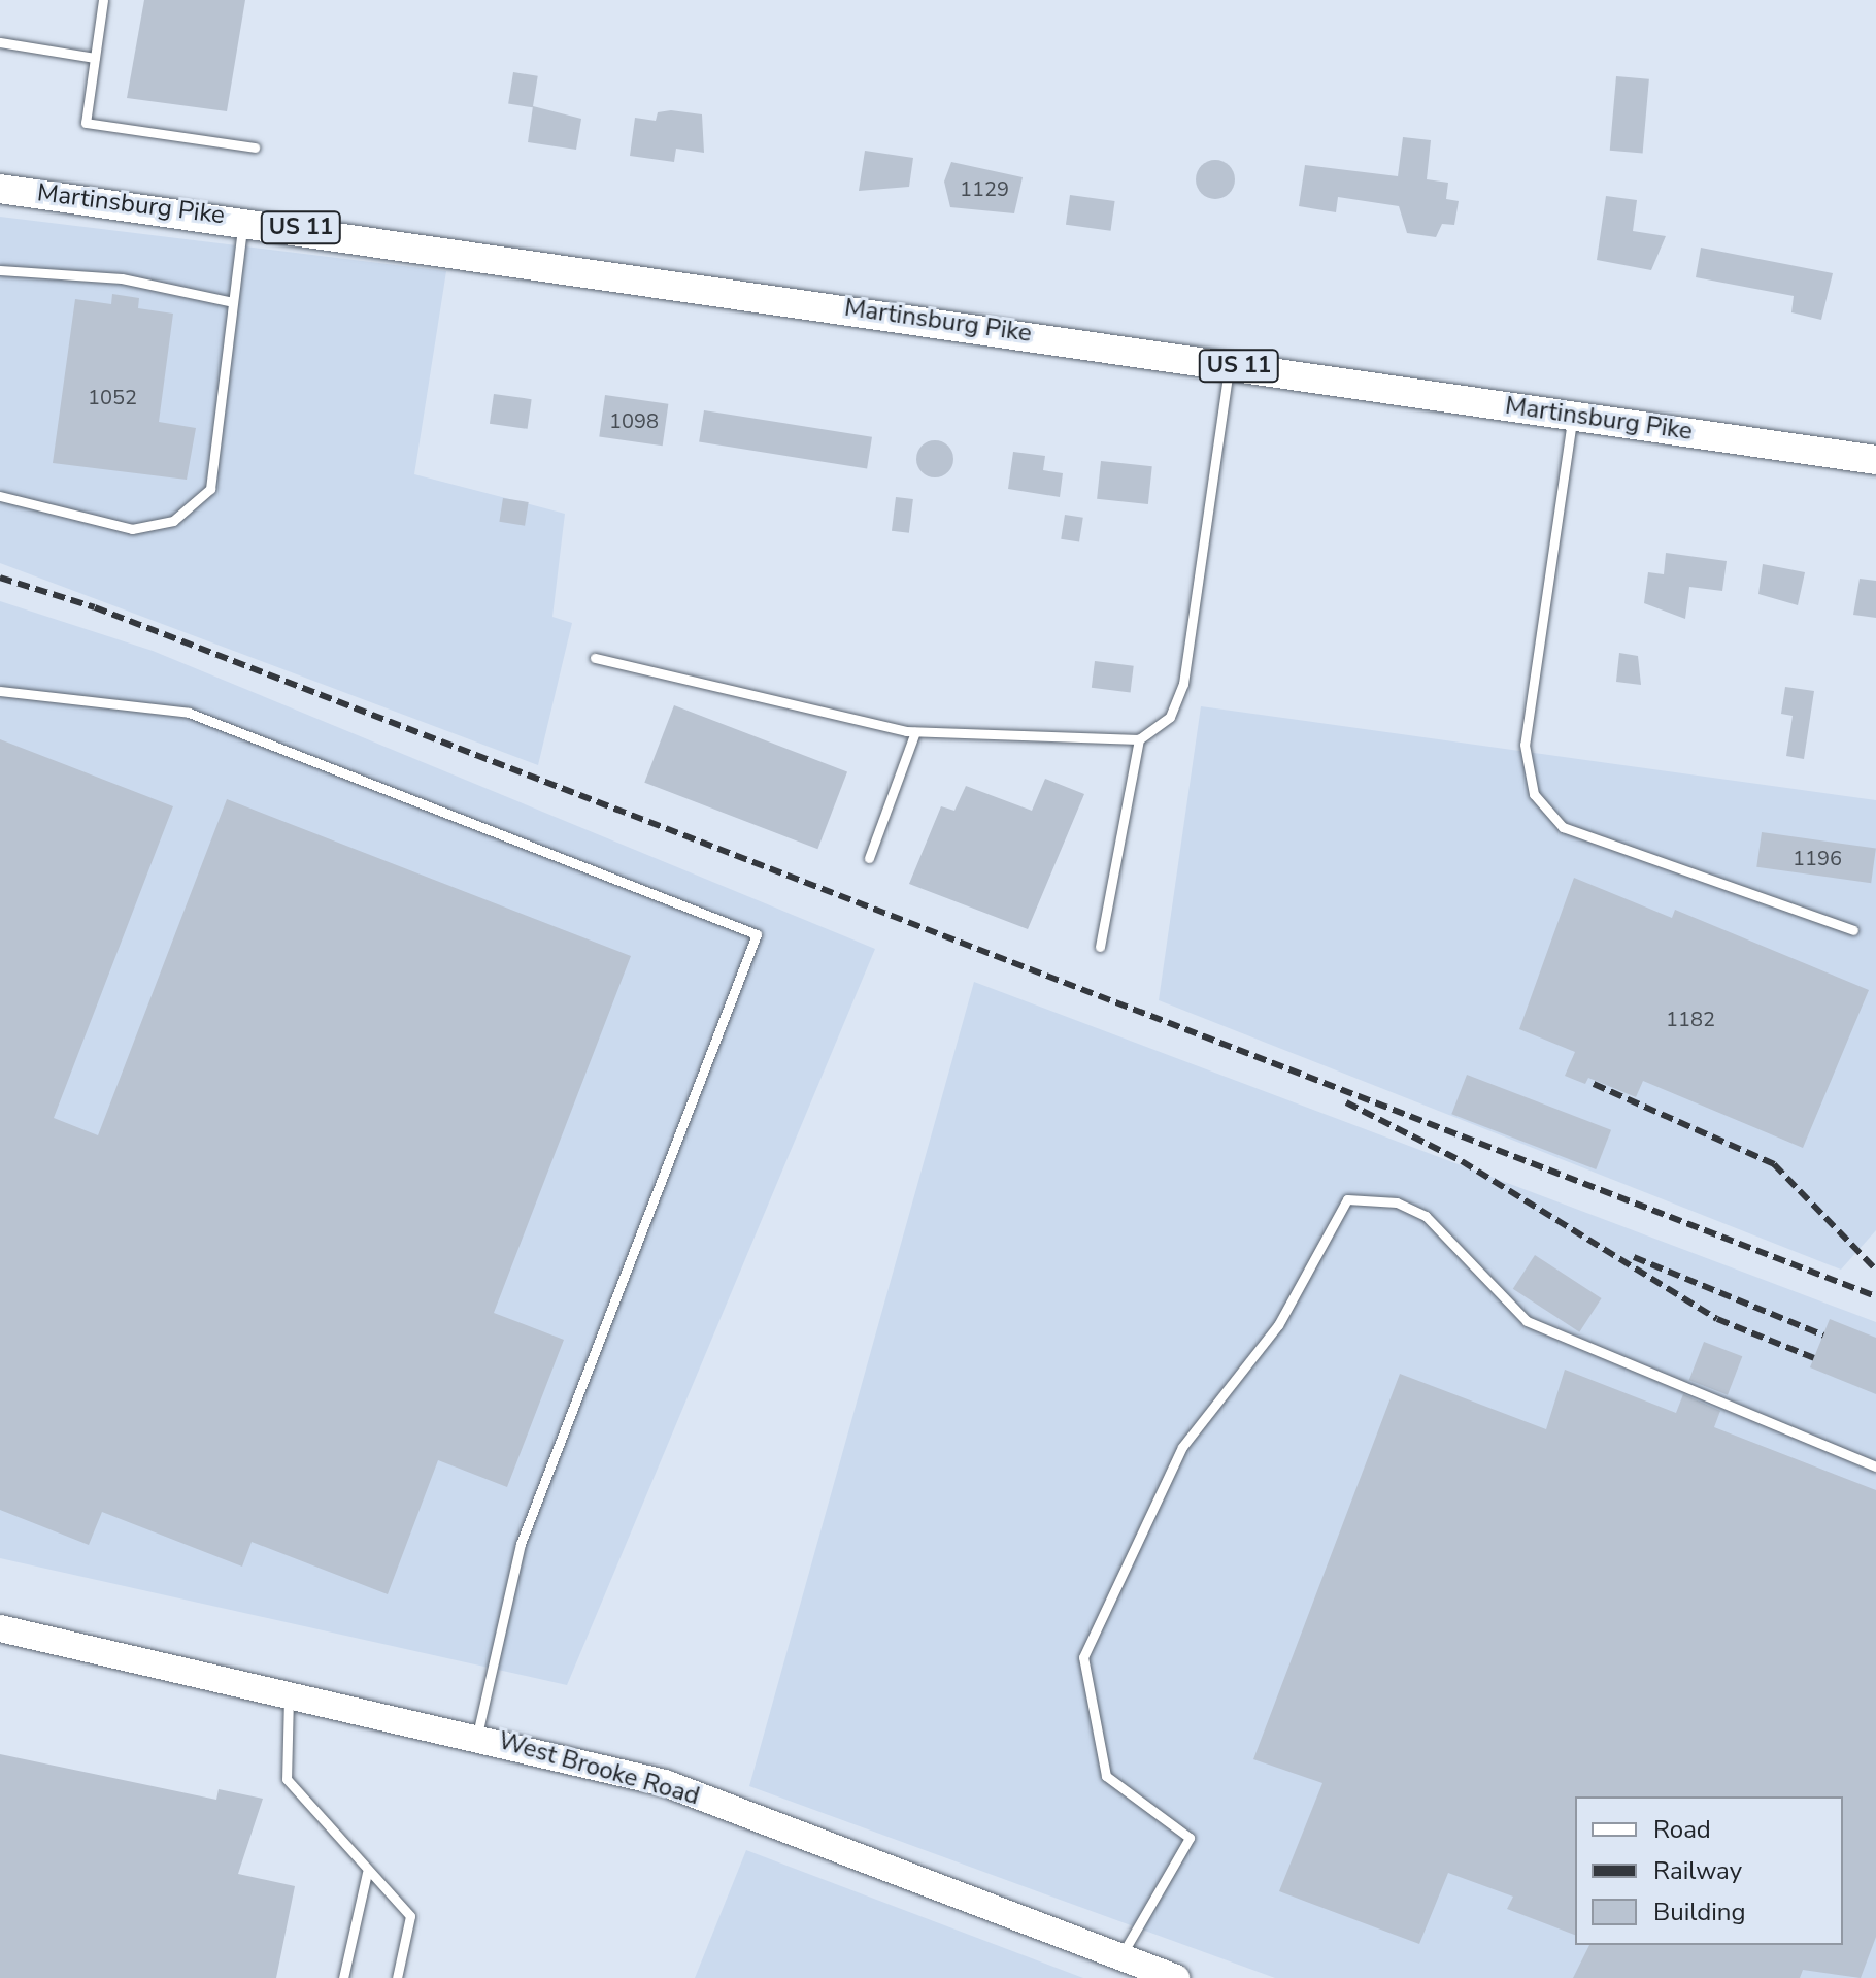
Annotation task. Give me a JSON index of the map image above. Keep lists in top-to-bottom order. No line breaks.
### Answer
{"streets":{"main road":["Martinsburg Pike","US 11"],"street":["West Brooke Road"]},"house_numbers":["1129","1052","1098","1196","1182"],"legend":["Road","Railway","Building"]}
